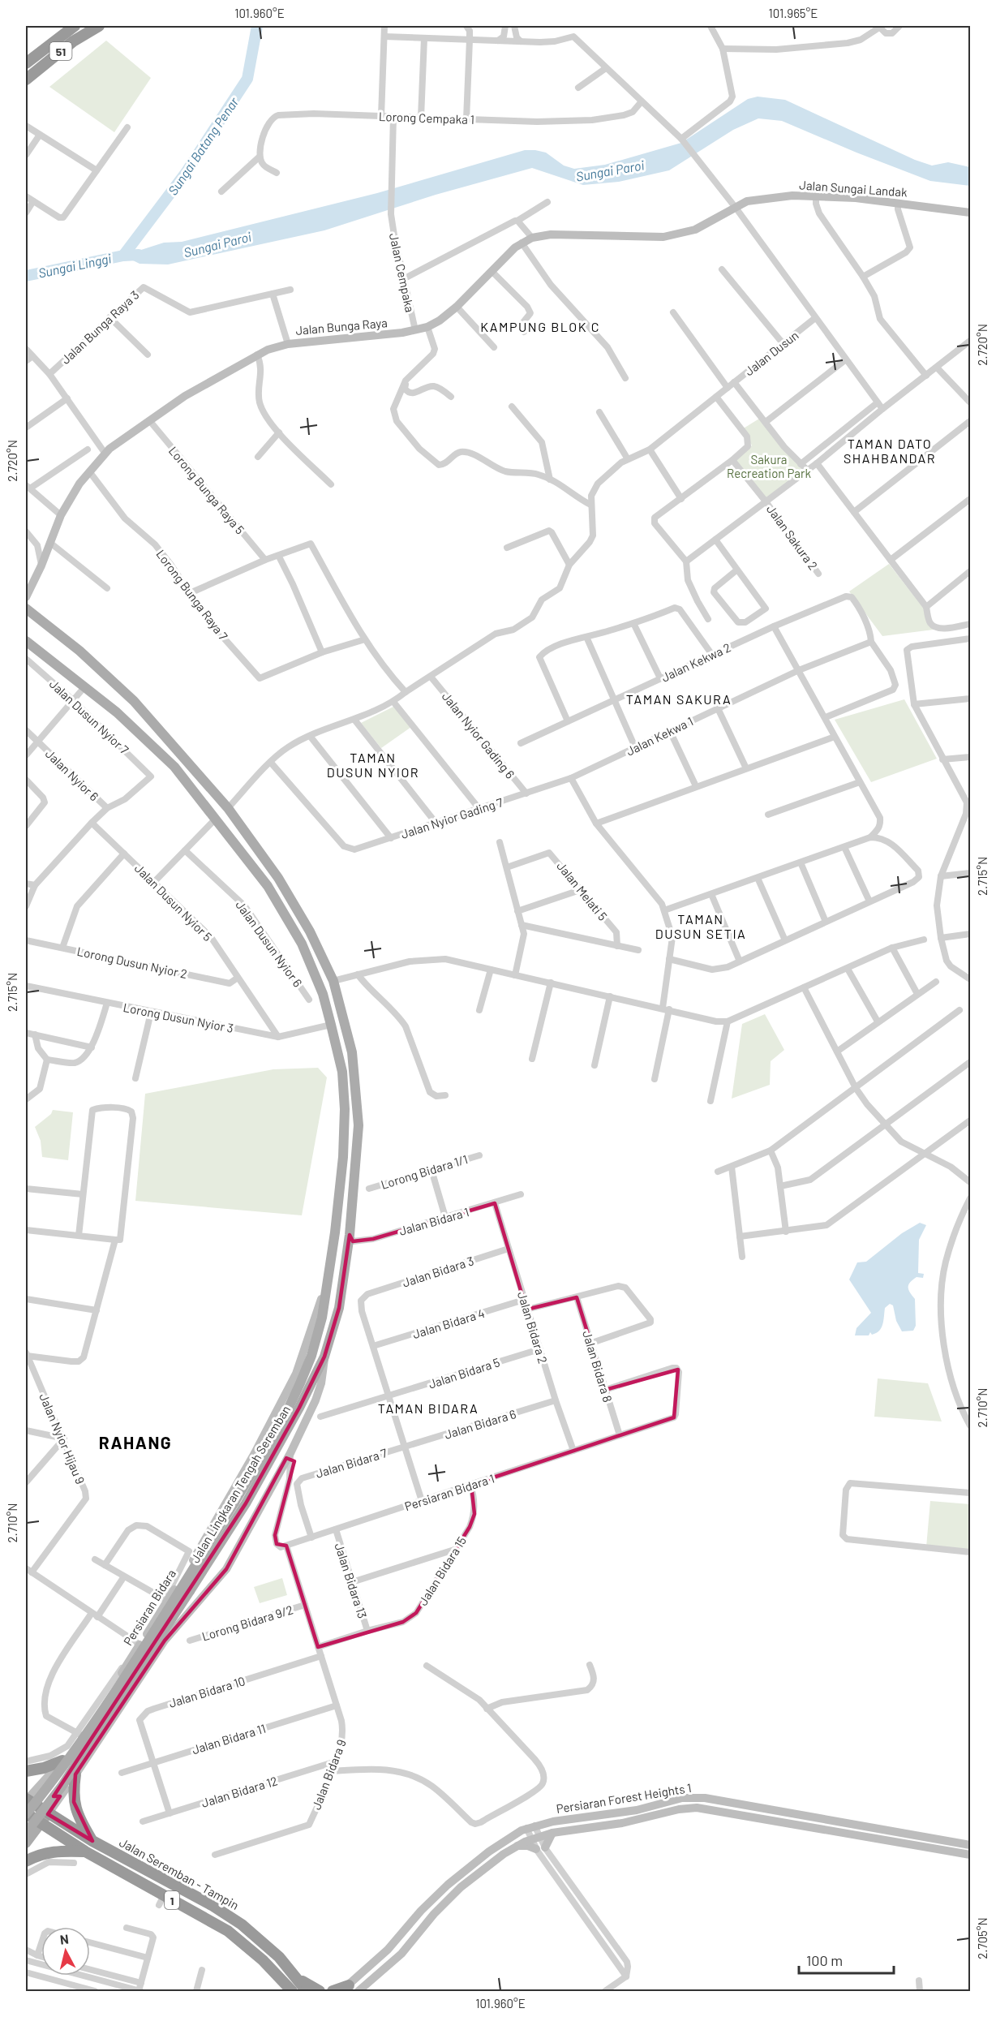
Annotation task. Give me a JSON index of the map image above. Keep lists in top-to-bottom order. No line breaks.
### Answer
{"streets":{"highway":["51","Jalan Seremban - Tampin","1"],"main road":["Jalan Lingkaran Tengah Seremban","Persiaran Bidara"],"street":["Lorong Cempaka 1","Jalan Sungai Landak","Jalan Cempaka","Jalan Bunga Raya","Jalan Bunga Raya 3","Jalan Dusun","Lorong Bunga Raya 5","Jalan Sakura 2","Lorong Bunga Raya 7","Jalan Kekwa 2","Jalan Dusun Nyior 7","Jalan Nyior Gading 6","Jalan Kekwa 1","Jalan Nyior 6","Jalan Nyior Gading 7","Jalan Melati 5","Jalan Dusun Nyior 5","Jalan Dusun Nyior 6","Lorong Dusun Nyior 2","Lorong Dusun Nyior 3","Lorong Bidara 1/1","Jalan Bidara 1","Jalan Bidara 3","Jalan Bidara 4","Jalan Bidara 2","Jalan Bidara 8","Jalan Bidara 5","Jalan Bidara 6","Jalan Nyior Hijau 9","Jalan Bidara 7","Persiaran Bidara 1","Jalan Bidara 15","Jalan Bidara 13","Lorong Bidara 9/2","Jalan Bidara 10","Jalan Bidara 11","Jalan Bidara 9","Jalan Bidara 12","Persiaran Forest Heights 1"]},"crossings":[["Lorong Cempaka 1","Jalan Cempaka"],["Jalan Sungai Landak","Jalan Bunga Raya"],["Jalan Cempaka","Jalan Bunga Raya"],["Jalan Bunga Raya","Lorong Bunga Raya 5"],["Jalan Bunga Raya","Lorong Bunga Raya 7"],["Jalan Kekwa 2","Jalan Kekwa 1"],["Jalan Dusun Nyior 7","Jalan Nyior 6"],["Jalan Nyior Gading 6","Jalan Nyior Gading 7"],["Jalan Kekwa 1","Jalan Nyior Gading 7"],["Jalan Dusun Nyior 5","Lorong Dusun Nyior 2"],["Jalan Dusun Nyior 5","Lorong Dusun Nyior 3"],["Lorong Dusun Nyior 3","Jalan Lingkaran Tengah Seremban"],["Jalan Bidara 1","Jalan Bidara 2"],["Jalan Bidara 1","Jalan Lingkaran Tengah Seremban"],["Jalan Bidara 3","Jalan Bidara 4"],["Jalan Bidara 3","Jalan Bidara 2"],["Jalan Bidara 4","Jalan Bidara 2"],["Jalan Bidara 2","Jalan Bidara 5"],["Jalan Bidara 2","Jalan Bidara 6"],["Jalan Bidara 2","Persiaran Bidara 1"],["Jalan Bidara 8","Persiaran Bidara 1"],["Jalan Bidara 6","Jalan Bidara 7"],["Jalan Bidara 7","Persiaran Bidara 1"],["Jalan Lingkaran Tengah Seremban","Persiaran Bidara"],["Persiaran Bidara 1","Jalan Bidara 15"],["Persiaran Bidara 1","Jalan Bidara 13"],["Persiaran Bidara 1","Jalan Bidara 9"],["Jalan Bidara 15","Jalan Bidara 13"],["Jalan Bidara 15","Jalan Bidara 9"],["Persiaran Bidara","1"],["Lorong Bidara 9/2","Jalan Bidara 9"],["Jalan Bidara 10","Jalan Bidara 11"],["Jalan Bidara 10","Jalan Bidara 9"],["Jalan Bidara 11","Jalan Bidara 9"],["Jalan Bidara 9","Jalan Bidara 12"],["Jalan Seremban - Tampin","1"]],"districts":["KAMPUNG BLOK C","TAMAN DATO SHAHBANDAR","TAMAN SAKURA","TAMAN DUSUN NYIOR","TAMAN DUSUN SETIA","TAMAN BIDARA","RAHANG"],"water":["Sungai Batang Penar","Sungai Paroi","Sungai Linggi"],"parks":["Sakura Recreation Park"],"scale_bar":"100 m","north":"top","coordinates":["101.960°E","101.965°E","2.720°N","2.715°N","2.710°N","2.705°N"]}
